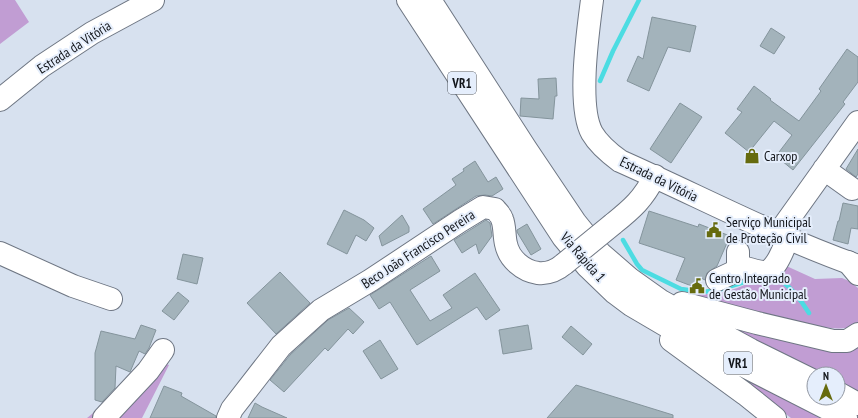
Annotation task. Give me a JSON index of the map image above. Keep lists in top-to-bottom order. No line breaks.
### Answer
{"streets":{"main road":["Estrada da Vitória","VR1","Beco João Francisco Pereira","Via Rápida 1"]},"crossings":[["Estrada da Vitória","Beco João Francisco Pereira"]],"places":{"shop":["Carxop"],"public building":["Serviço Municipal de Proteção Civil","Centro Integrado de Gestão Municipal"]},"north":"top"}
